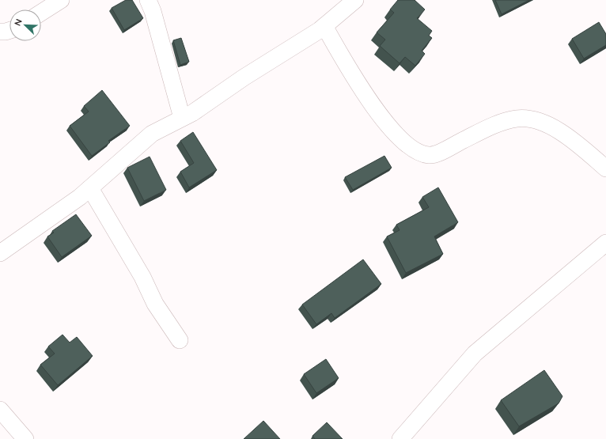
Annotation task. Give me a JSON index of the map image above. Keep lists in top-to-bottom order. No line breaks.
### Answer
{"north":"top left"}
